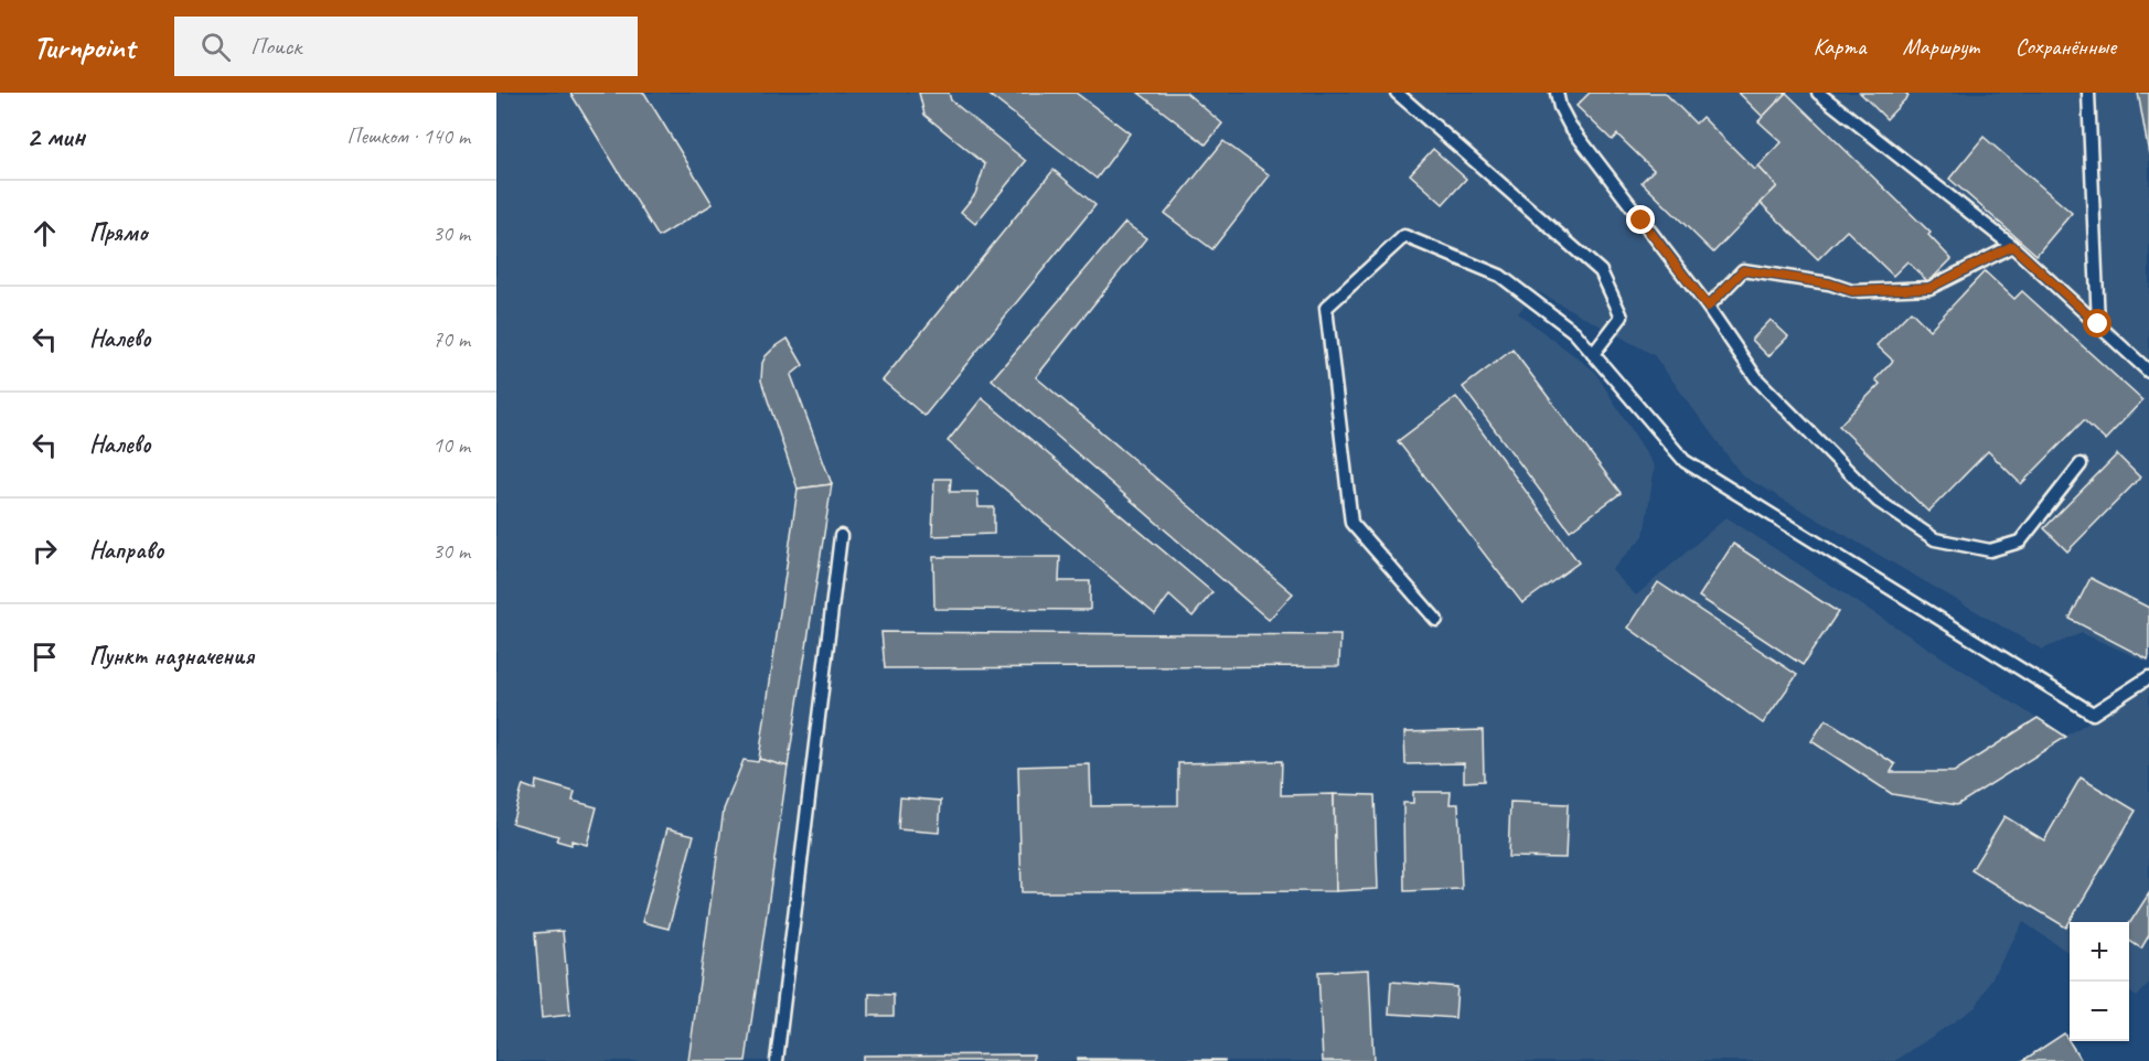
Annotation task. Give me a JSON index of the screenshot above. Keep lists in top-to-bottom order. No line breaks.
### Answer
{"page":{"header":"Turnpoint","search":"Поиск","nav":["Карта","Маршрут","Сохранённые"],"heading":["2 мин","Пешком · 140 m"],"list":[["Прямо","30 m"],["Налево","70 m"],["Налево","10 m"],["Направо","30 m"],"Пункт назначения"],"map_buttons":["+","−"]}}
